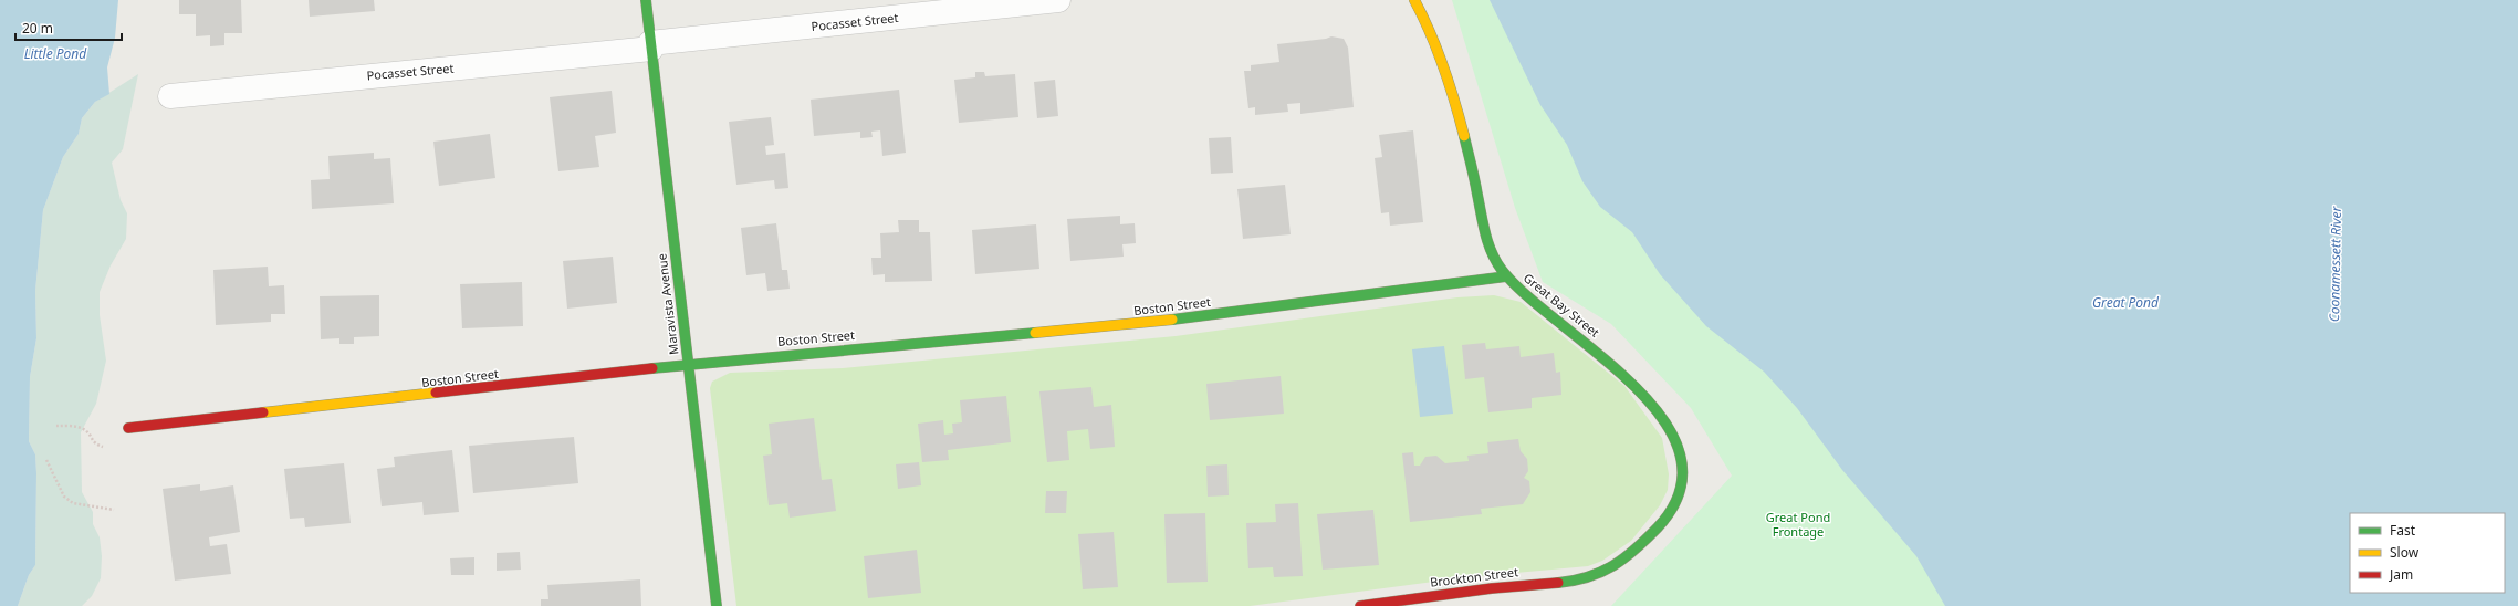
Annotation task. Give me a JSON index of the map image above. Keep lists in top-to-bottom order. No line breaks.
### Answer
{"streets":{"street":["Pocasset Street","Maravista Avenue","Great Bay Street","Boston Street","Brockton Street"]},"crossings":[["Pocasset Street","Maravista Avenue"],["Maravista Avenue","Boston Street"],["Great Bay Street","Boston Street"],["Great Bay Street","Brockton Street"]],"water":["Little Pond","Coonamessett River","Great Pond"],"parks":["Great Pond Frontage"],"legend":["Fast","Slow","Jam"],"scale_bar":"20 m"}
